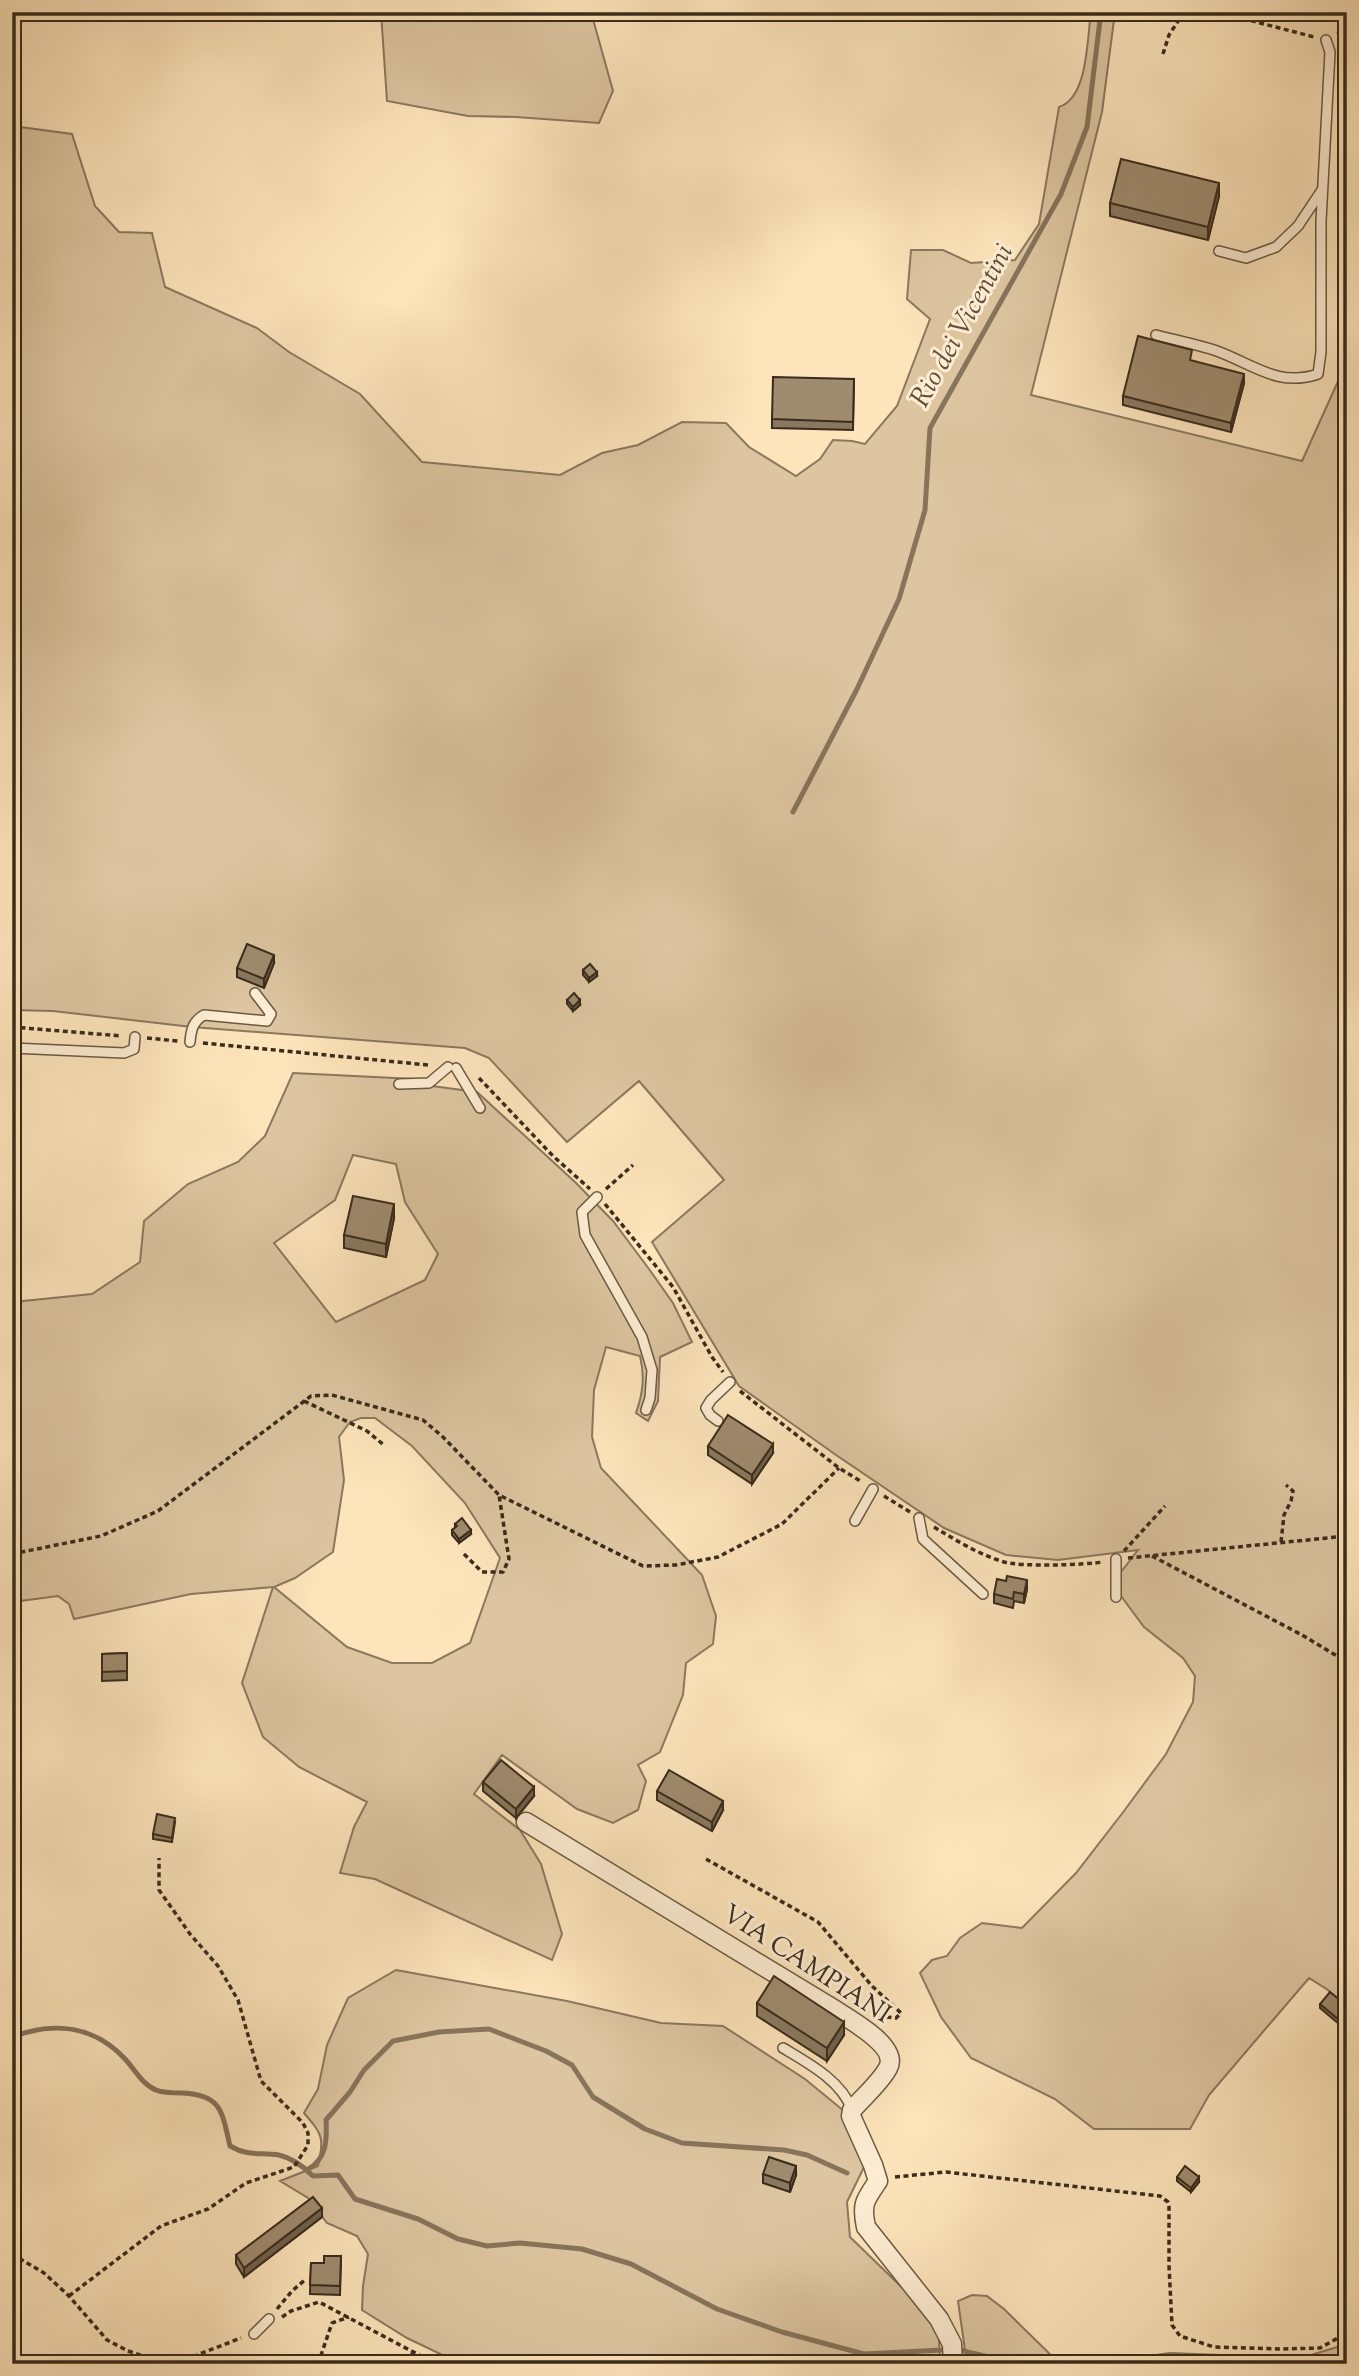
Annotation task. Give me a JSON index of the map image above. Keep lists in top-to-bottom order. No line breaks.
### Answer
{"streets":{"street":["VIA CAMPIANI"]},"water":["Rio dei Vicentini"]}
